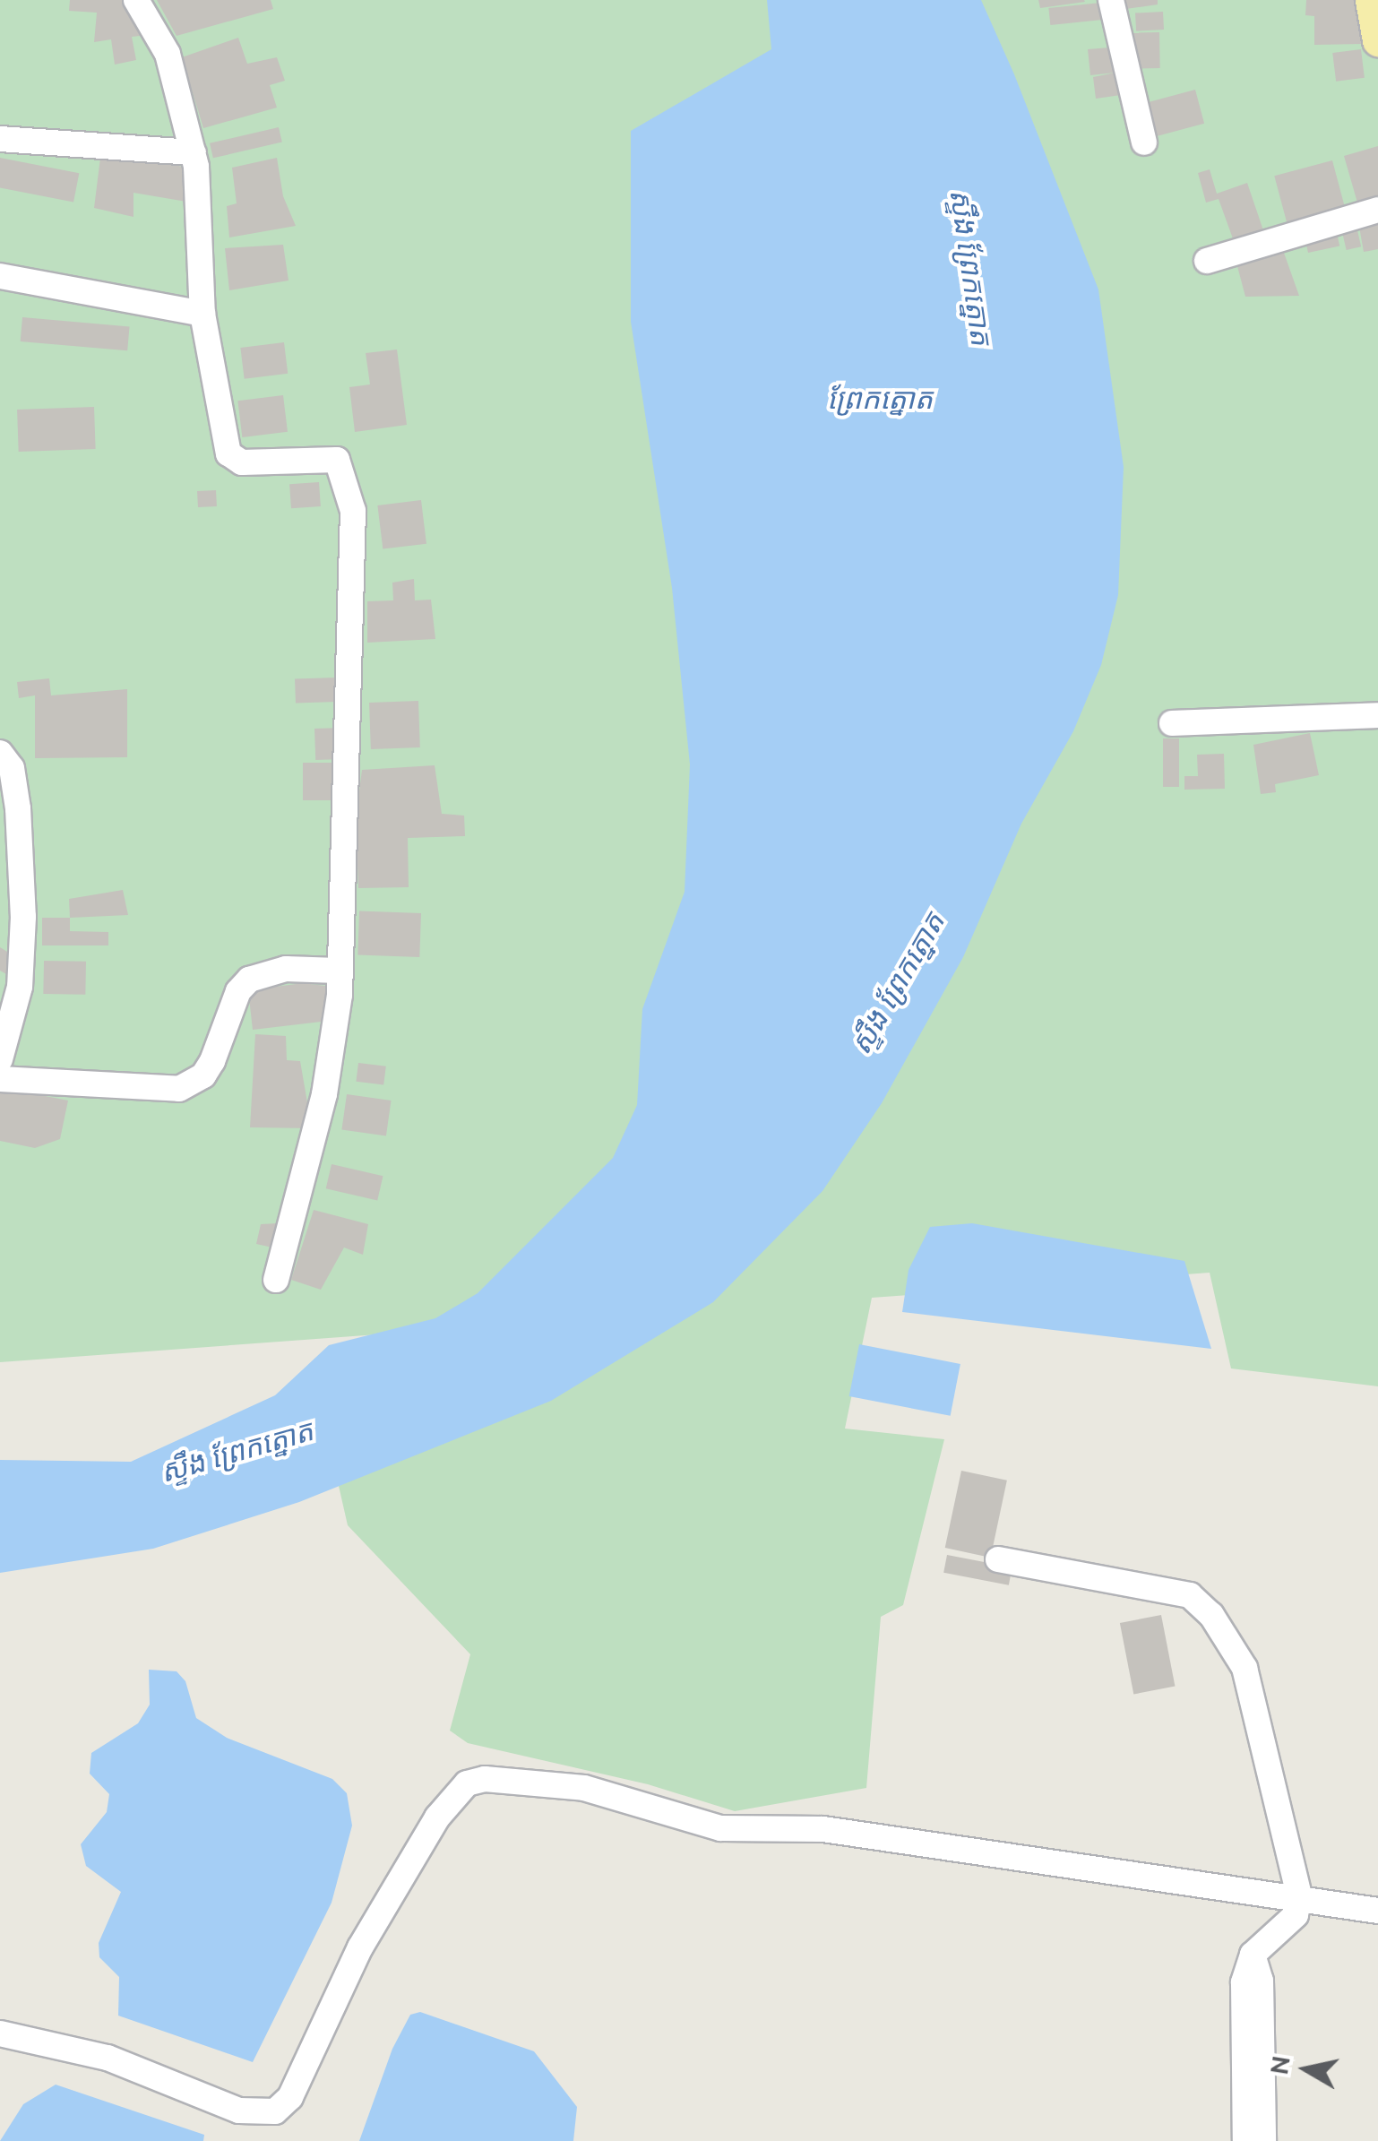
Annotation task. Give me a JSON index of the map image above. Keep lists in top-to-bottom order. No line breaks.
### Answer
{"water":["ស្ទឹង ព្រែកត្នោត","ព្រែកត្នោត"],"north":"left"}
